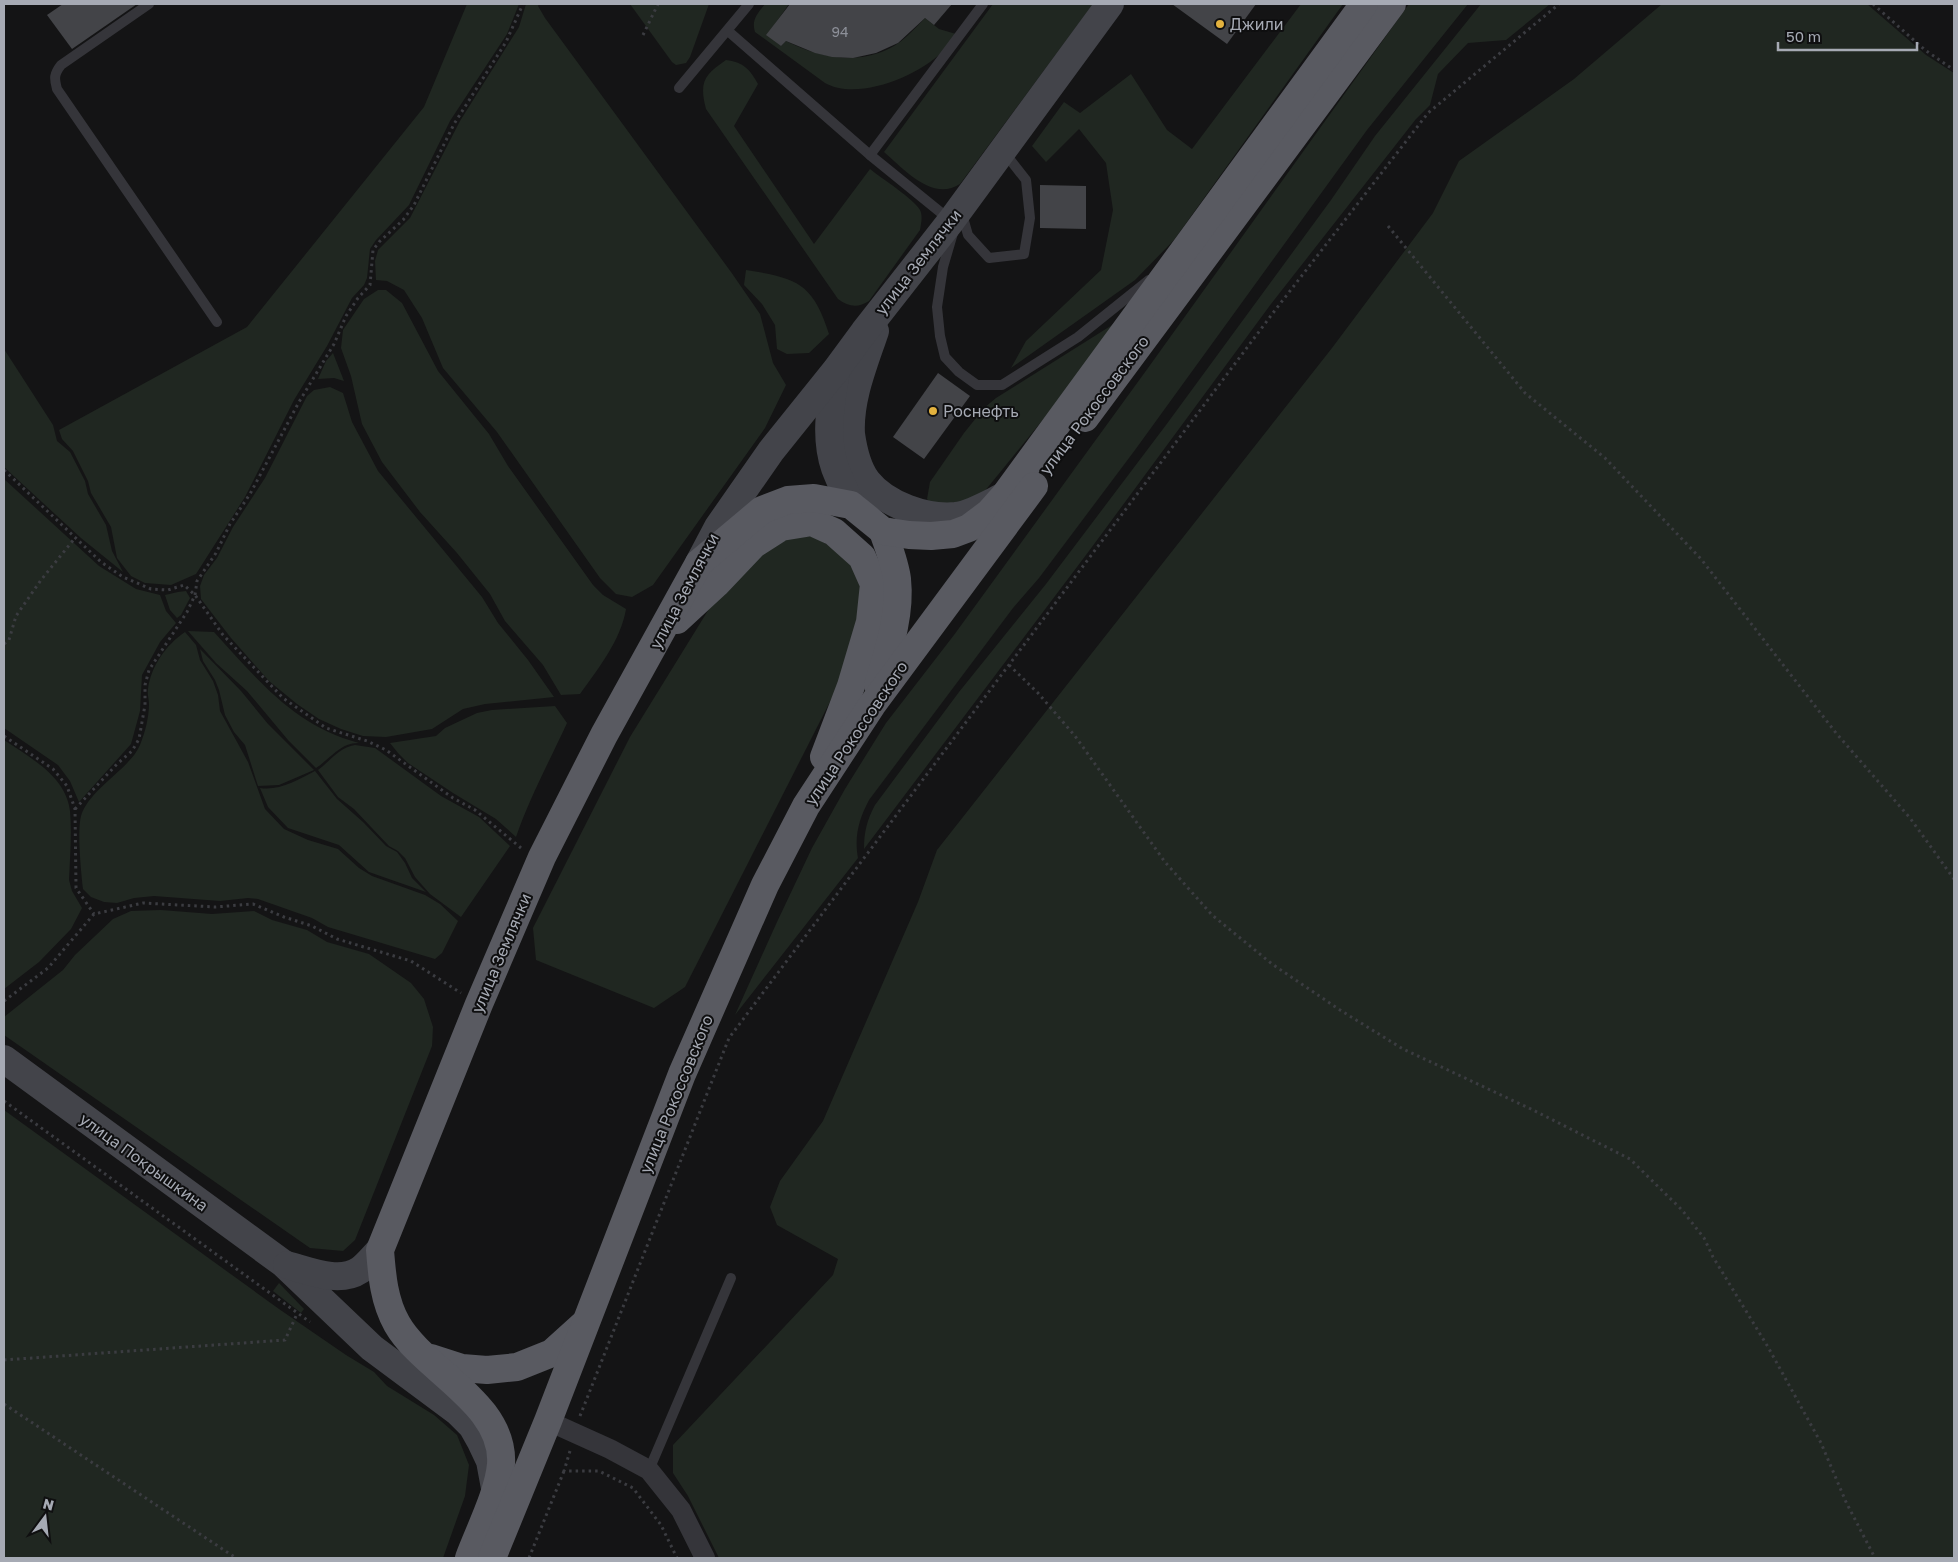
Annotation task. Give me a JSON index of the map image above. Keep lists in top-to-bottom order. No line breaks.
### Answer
{"streets":{"highway":["улица Землячки","улица Рокоссовского"],"main road":["улица Покрышкина"]},"places":["Джили","Роснефть"],"house_numbers":["94"],"scale_bar":"50 m","north":"top"}
